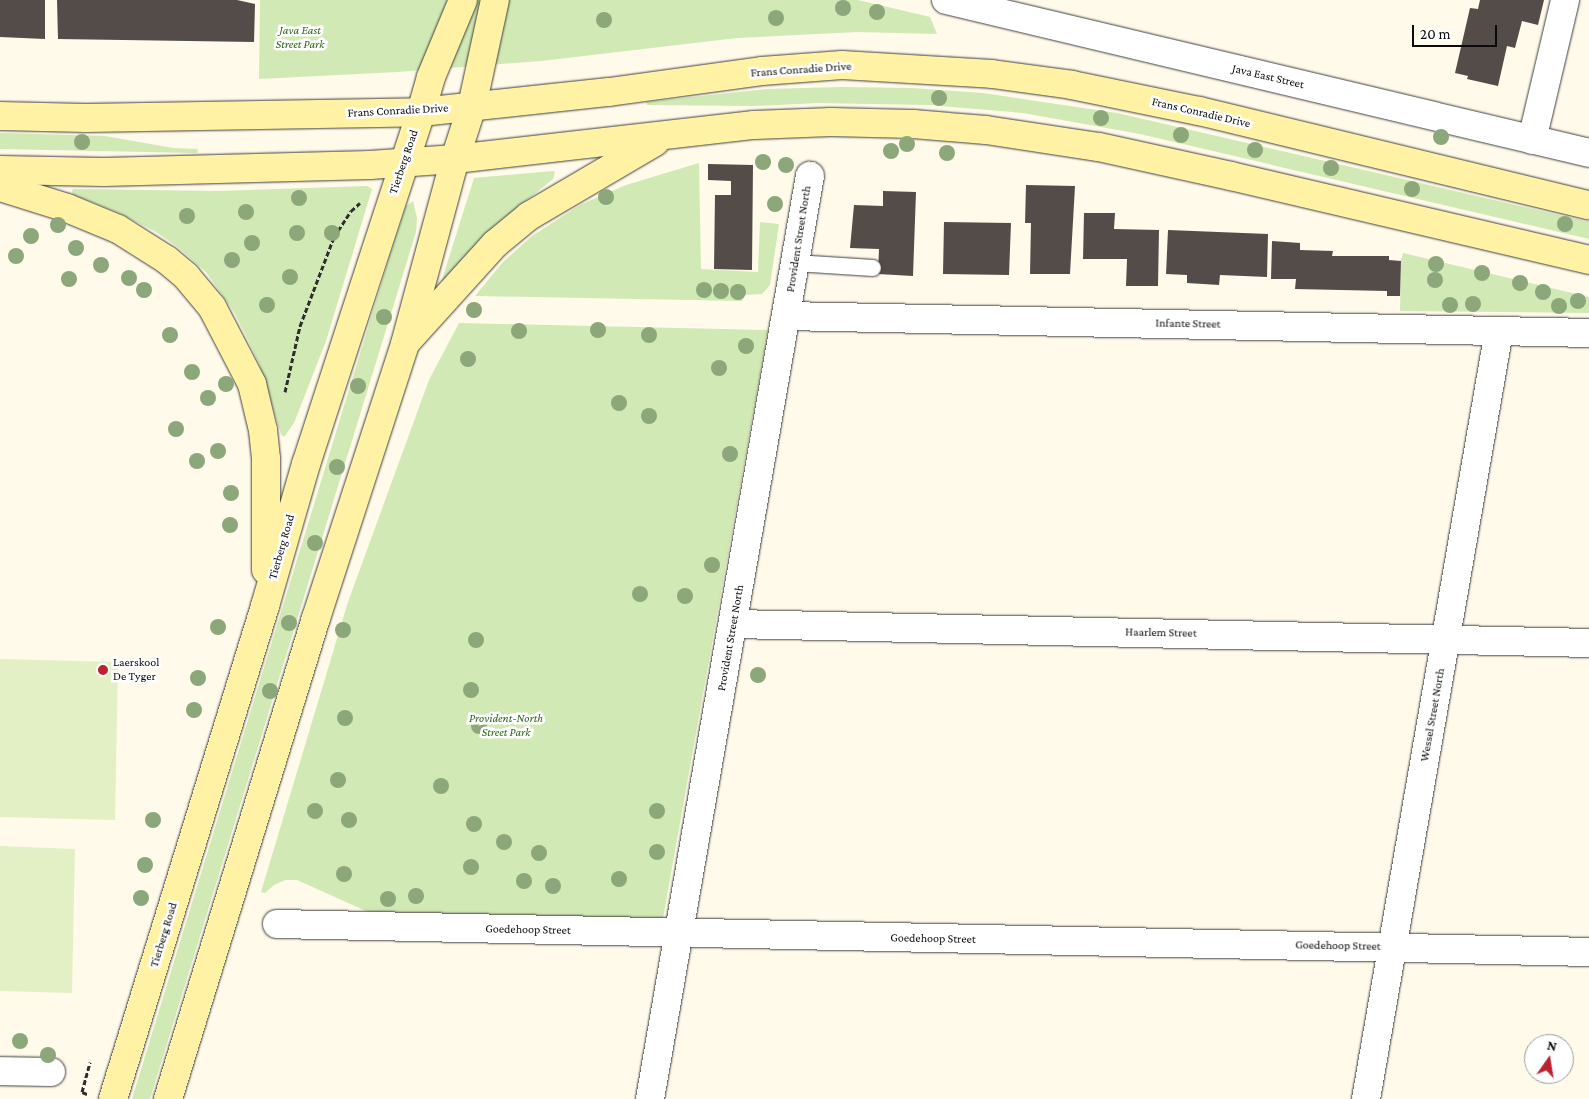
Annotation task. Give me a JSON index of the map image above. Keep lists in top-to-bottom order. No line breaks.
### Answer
{"streets":{"main road":["Frans Conradie Drive","Tierberg Road"],"street":["Java East Street","Provident Street North","Infante Street","Haarlem Street","Wessel Street North","Goedehoop Street"]},"crossings":[["Frans Conradie Drive","Tierberg Road"],["Provident Street North","Infante Street"],["Provident Street North","Haarlem Street"],["Provident Street North","Goedehoop Street"],["Infante Street","Wessel Street North"],["Haarlem Street","Wessel Street North"],["Wessel Street North","Goedehoop Street"]],"parks":["Java East Street Park","Provident-North Street Park"],"places":["Laerskool De Tyger"],"scale_bar":"20 m","north":"top"}
